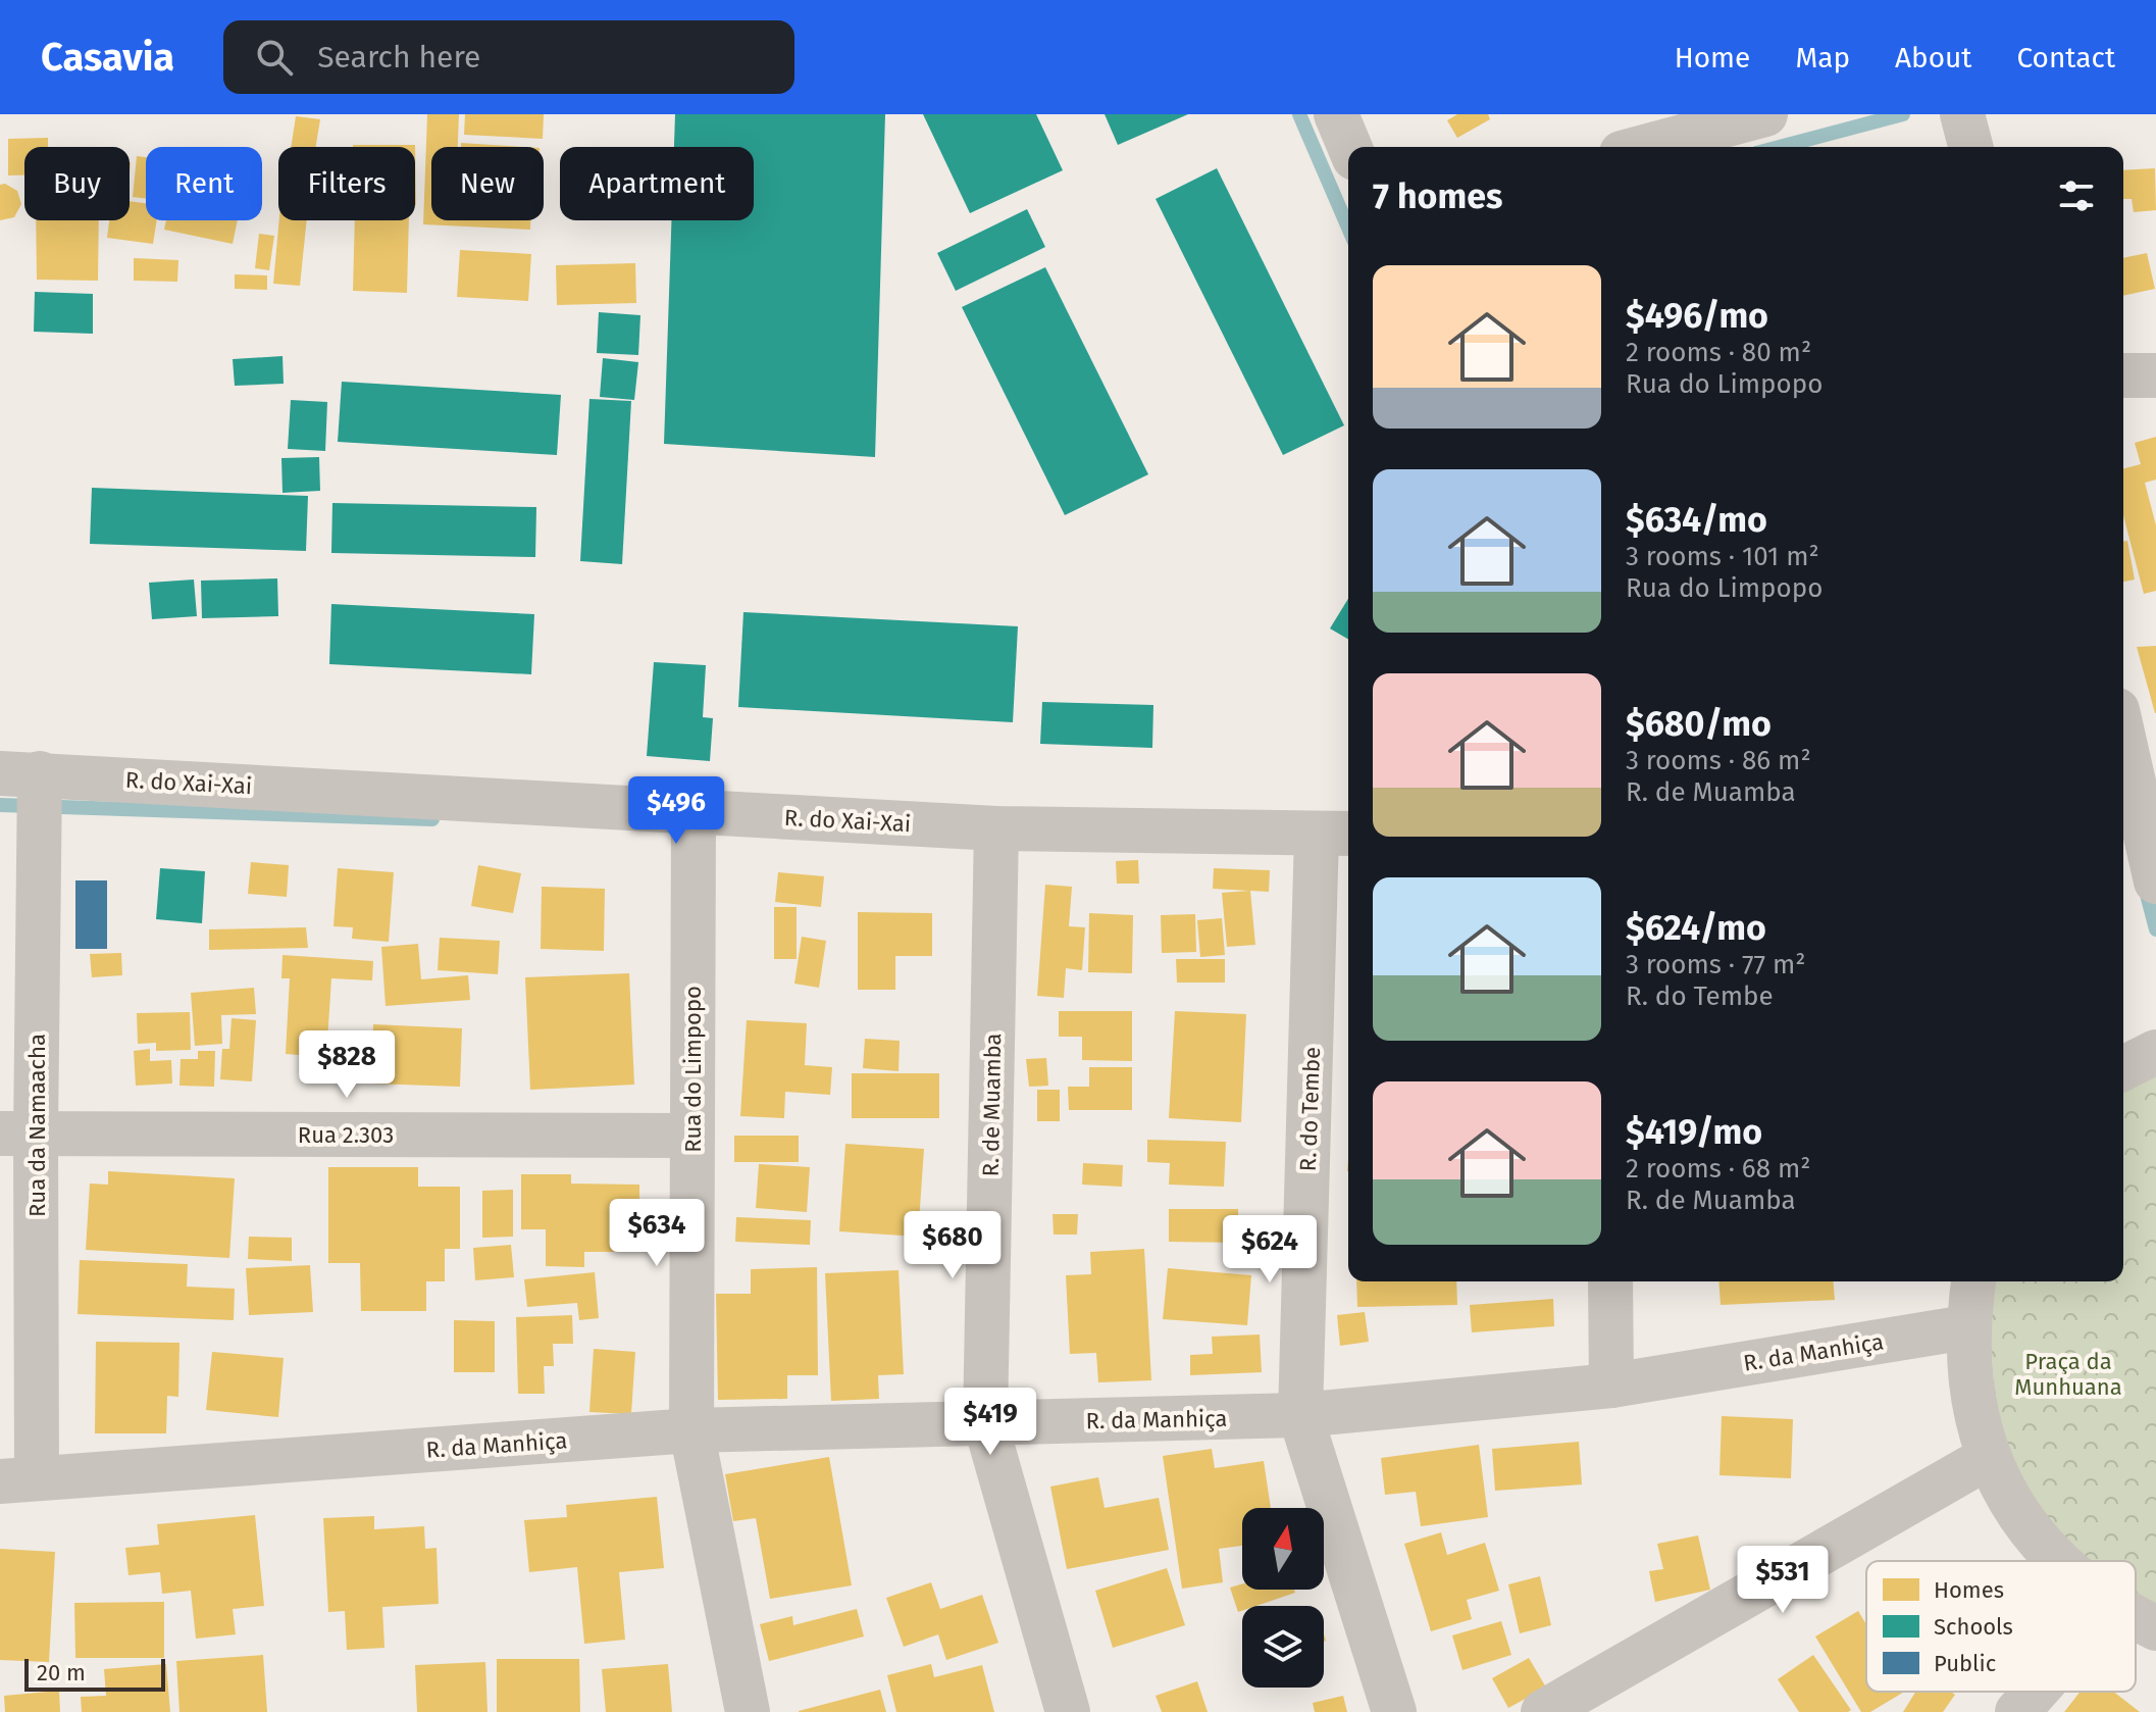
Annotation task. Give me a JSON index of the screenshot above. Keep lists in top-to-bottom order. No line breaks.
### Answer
{"streets":{"street":["R. do Xai-Xai","Rua do Limpopo","R. de Muamba","R. do Tembe","Rua da Namaacha","Rua 2.303","R. da Manhiça"]},"crossings":[["R. do Xai-Xai","Rua do Limpopo"],["R. do Xai-Xai","R. de Muamba"],["R. do Xai-Xai","R. do Tembe"],["R. do Xai-Xai","Rua da Namaacha"],["Rua do Limpopo","Rua 2.303"],["Rua do Limpopo","R. da Manhiça"],["R. de Muamba","R. da Manhiça"],["R. do Tembe","R. da Manhiça"],["Rua da Namaacha","Rua 2.303"],["Rua da Namaacha","R. da Manhiça"]],"parks":["Praça da Munhuana"],"legend":["Homes","Schools","Public"],"scale_bar":"20 m","north":"top","page":{"header":"Casavia","search":"Search here","nav":["Home","Map","About","Contact"],"chip":["Buy","Rent","Filters","New","Apartment"],"heading":"7 homes","list":[{"name":"$496/mo","note":"2 rooms · 80 m² · Rua do Limpopo"},{"name":"$634/mo","note":"3 rooms · 101 m² · Rua do Limpopo"},{"name":"$680/mo","note":"3 rooms · 86 m² · R. de Muamba"},{"name":"$624/mo","note":"3 rooms · 77 m² · R. do Tembe"},{"name":"$419/mo","note":"2 rooms · 68 m² · R. de Muamba"}],"price":["$496","$828","$634","$680","$624","$419","$531"],"scale":"20 m"}}
